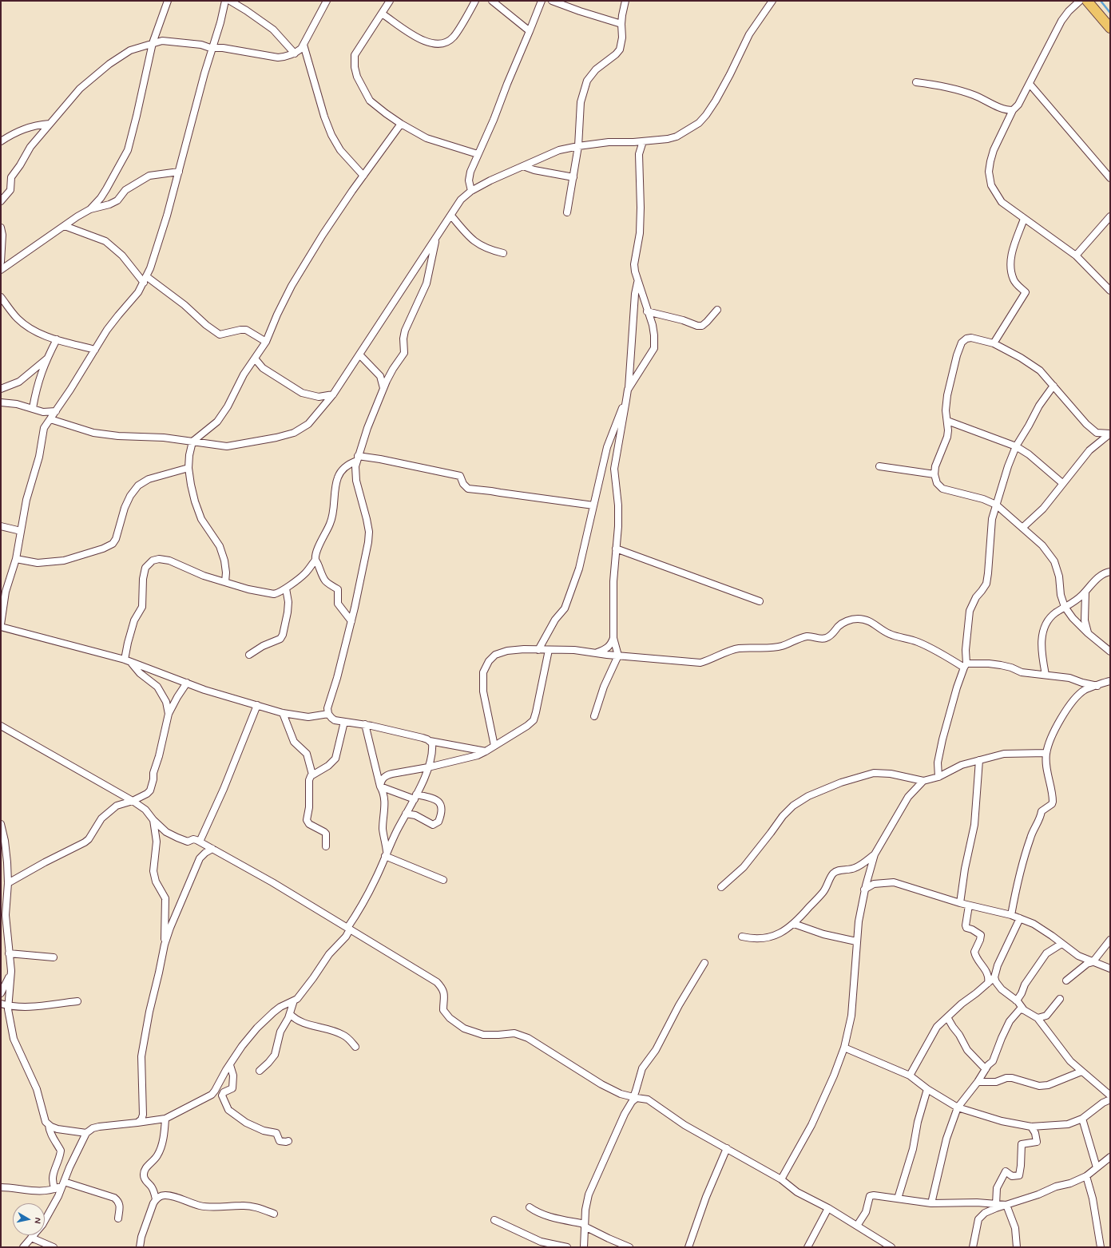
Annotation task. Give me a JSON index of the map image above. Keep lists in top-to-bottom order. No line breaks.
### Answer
{"north":"right"}
